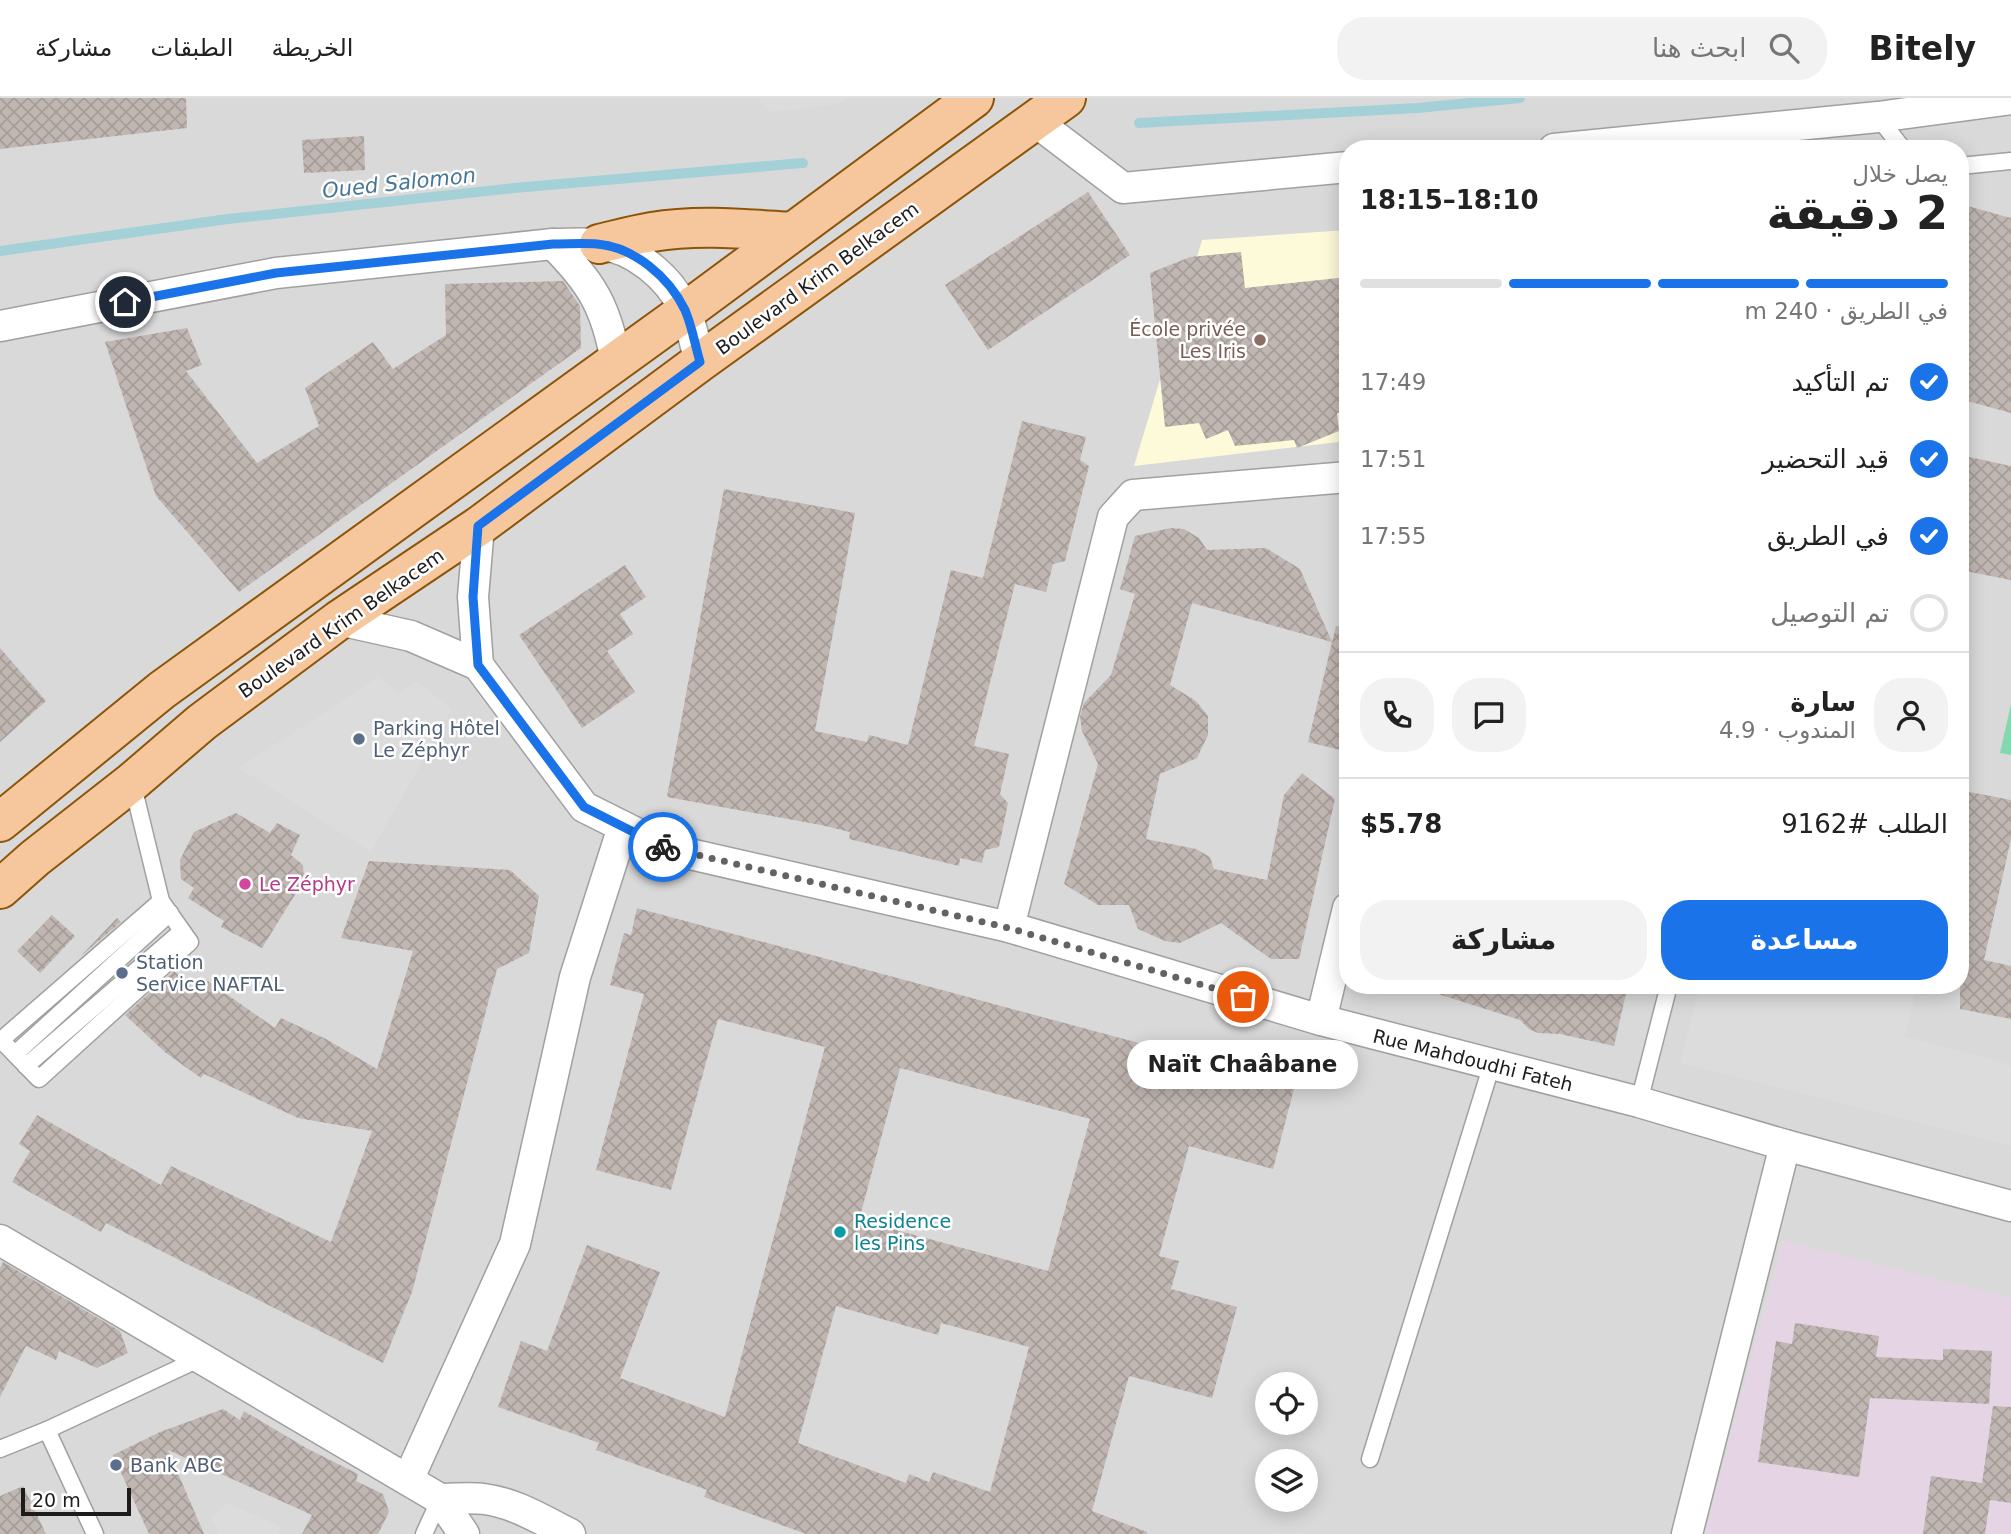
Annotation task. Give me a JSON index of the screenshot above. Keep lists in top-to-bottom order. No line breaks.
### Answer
{"streets":{"main road":["Boulevard Krim Belkacem"],"street":["Rue Mahdoudhi Fateh"]},"crossings":[["Boulevard Krim Belkacem","Rue Mahdoudhi Fateh"]],"water":["Oued Salomon"],"places":["École privée Les Iris","Parking Hôtel Le Zéphyr","Le Zéphyr","Station Service NAFTAL","Naït Chaâbane","Residence les Pins","Bank ABC"],"scale_bar":"20 m","page":{"header":"Bitely","search":"ابحث هنا","nav":["الخريطة","الطبقات","مشاركة"],"heading":["2 دقيقة","يصل خلال","18:10–18:15"],"panel":["سارة","المندوب · 4.9","الطلب #9162","$5.78"],"bar":"في الطريق · 240 m","list":[["تم التأكيد","17:49"],["قيد التحضير","17:51"],["في الطريق","17:55"],"تم التوصيل"],"buttons":["مساعدة","مشاركة"],"bubble":"Naït Chaâbane","scale":"20 m"}}
